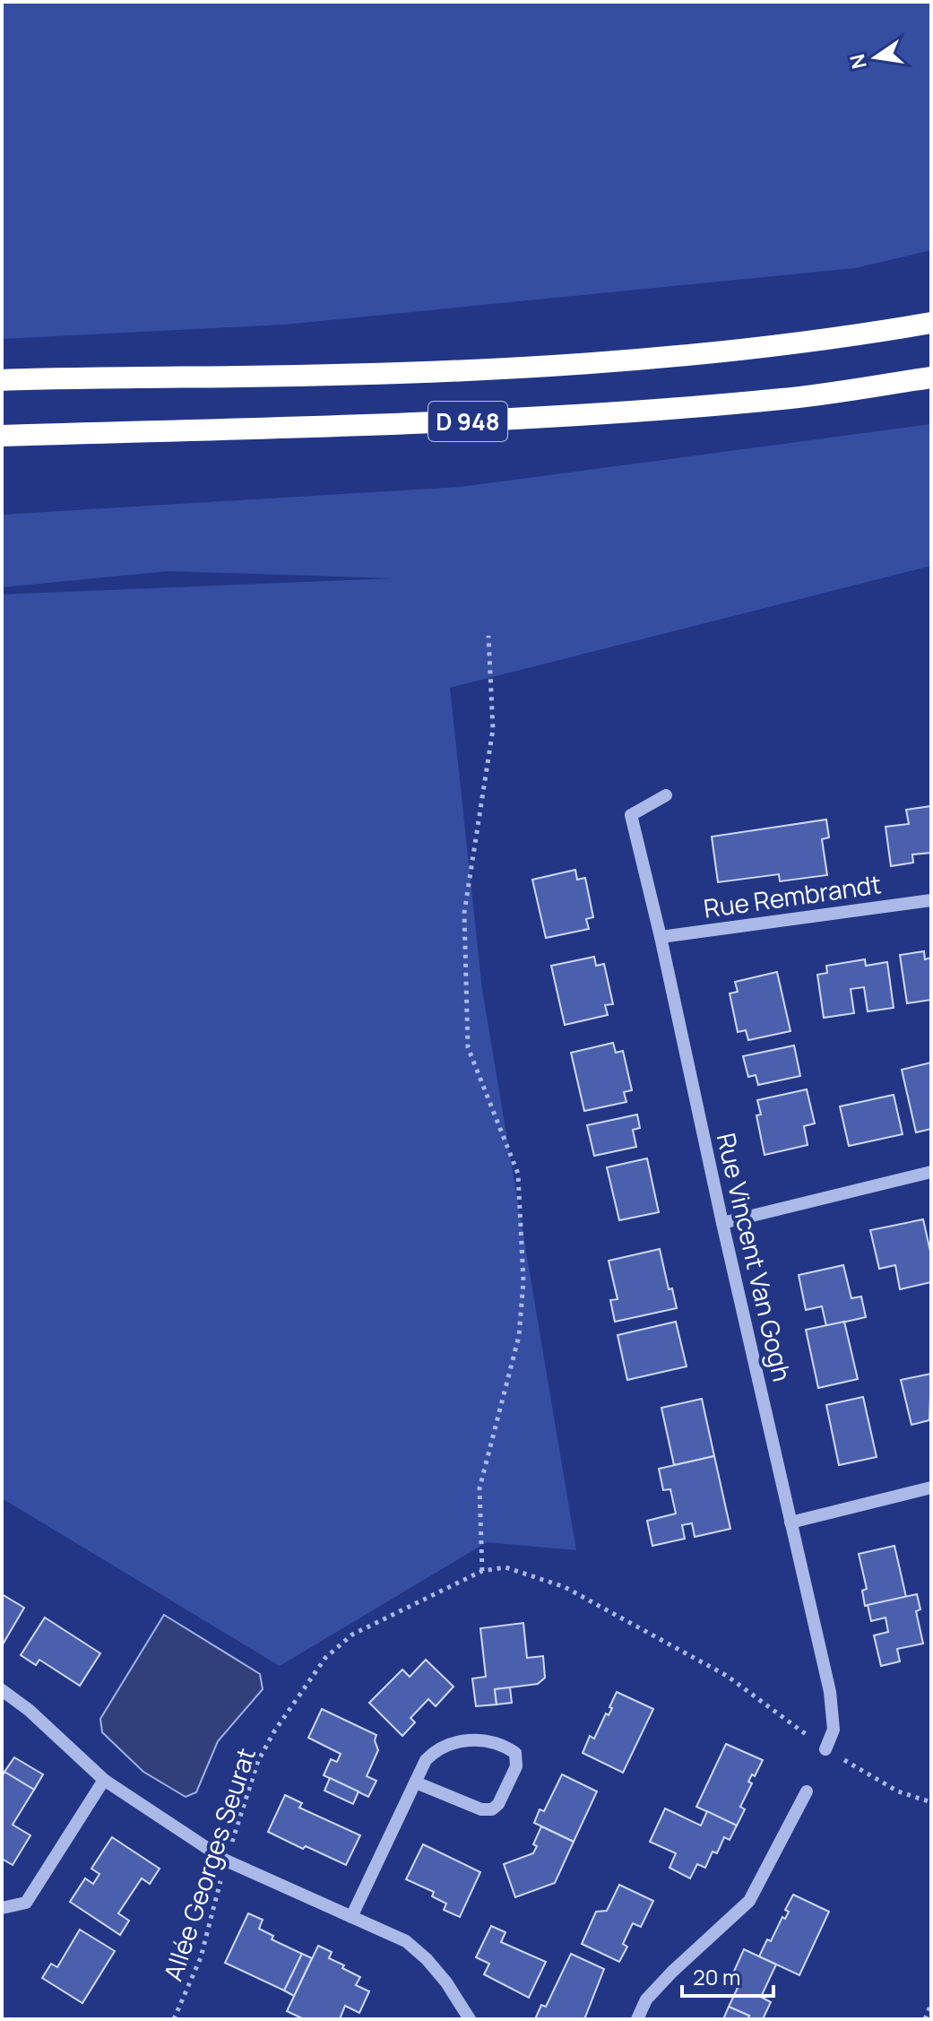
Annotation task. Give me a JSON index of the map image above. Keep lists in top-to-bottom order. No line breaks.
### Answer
{"streets":{"highway":["D 948"],"street":["Rue Rembrandt","Rue Vincent Van Gogh"],"path":["Allée Georges Seurat"]},"crossings":[["Rue Rembrandt","Rue Vincent Van Gogh"]],"scale_bar":"20 m","north":"left"}
